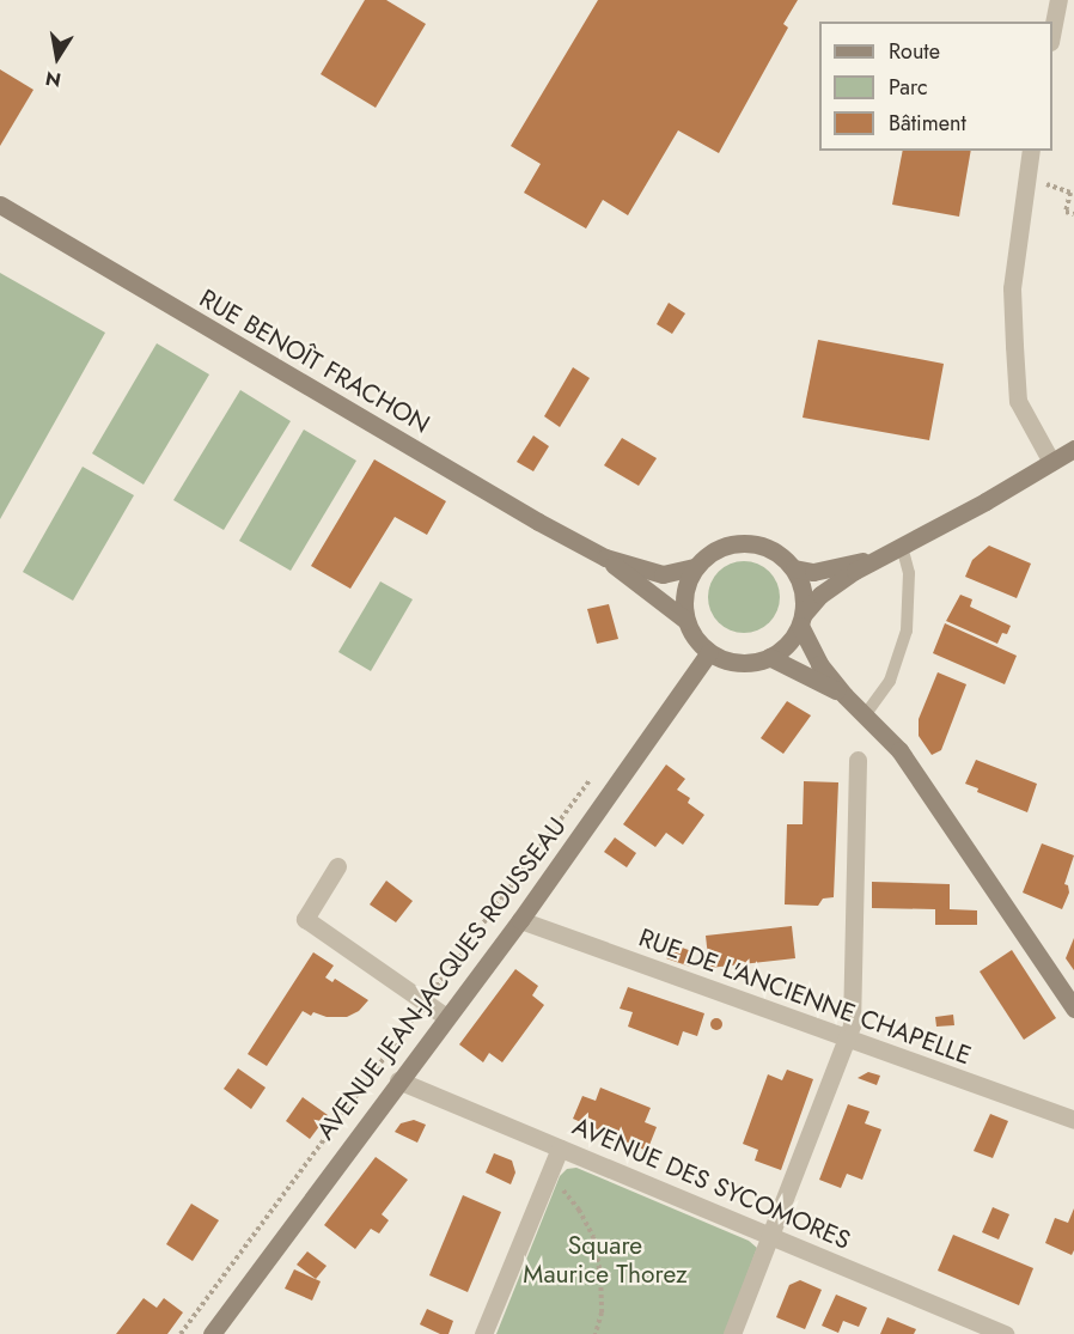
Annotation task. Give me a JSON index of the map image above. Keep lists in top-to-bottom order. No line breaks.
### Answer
{"streets":{"main road":["RUE BENOÎT FRACHON","AVENUE JEAN-JACQUES ROUSSEAU"],"street":["RUE DE L'ANCIENNE CHAPELLE","AVENUE DES SYCOMORES"]},"crossings":[["AVENUE JEAN-JACQUES ROUSSEAU","RUE DE L'ANCIENNE CHAPELLE"],["AVENUE JEAN-JACQUES ROUSSEAU","AVENUE DES SYCOMORES"]],"parks":["Square Maurice Thorez"],"legend":["Route","Parc","Bâtiment"],"north":"bottom"}
